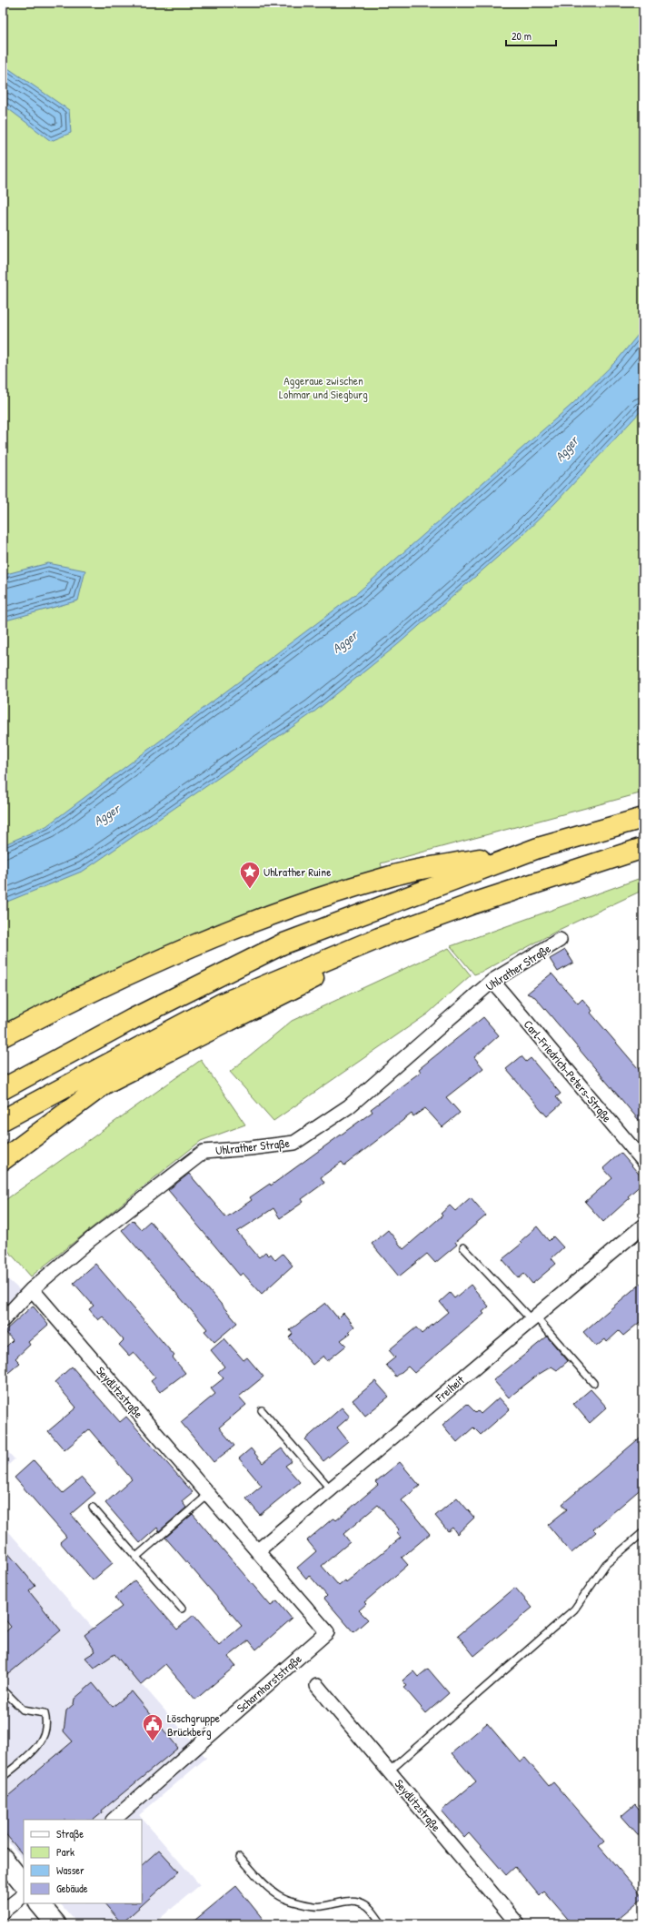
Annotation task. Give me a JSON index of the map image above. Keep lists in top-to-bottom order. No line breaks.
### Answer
{"streets":{"street":["Uhlrather Straße","Carl-Friedrich-Peters-Straße","Freiheit","Seydlitzstraße","Scharnhorststraße"]},"crossings":[["Uhlrather Straße","Carl-Friedrich-Peters-Straße"],["Uhlrather Straße","Seydlitzstraße"],["Freiheit","Seydlitzstraße"],["Seydlitzstraße","Scharnhorststraße"]],"water":["Agger"],"parks":["Aggeraue zwischen Lohmar und Siegburg"],"places":{"place":["Uhlrather Ruine"],"public building":["Löschgruppe Brückberg"]},"legend":["Straße","Park","Wasser","Gebäude"],"scale_bar":"20 m"}
